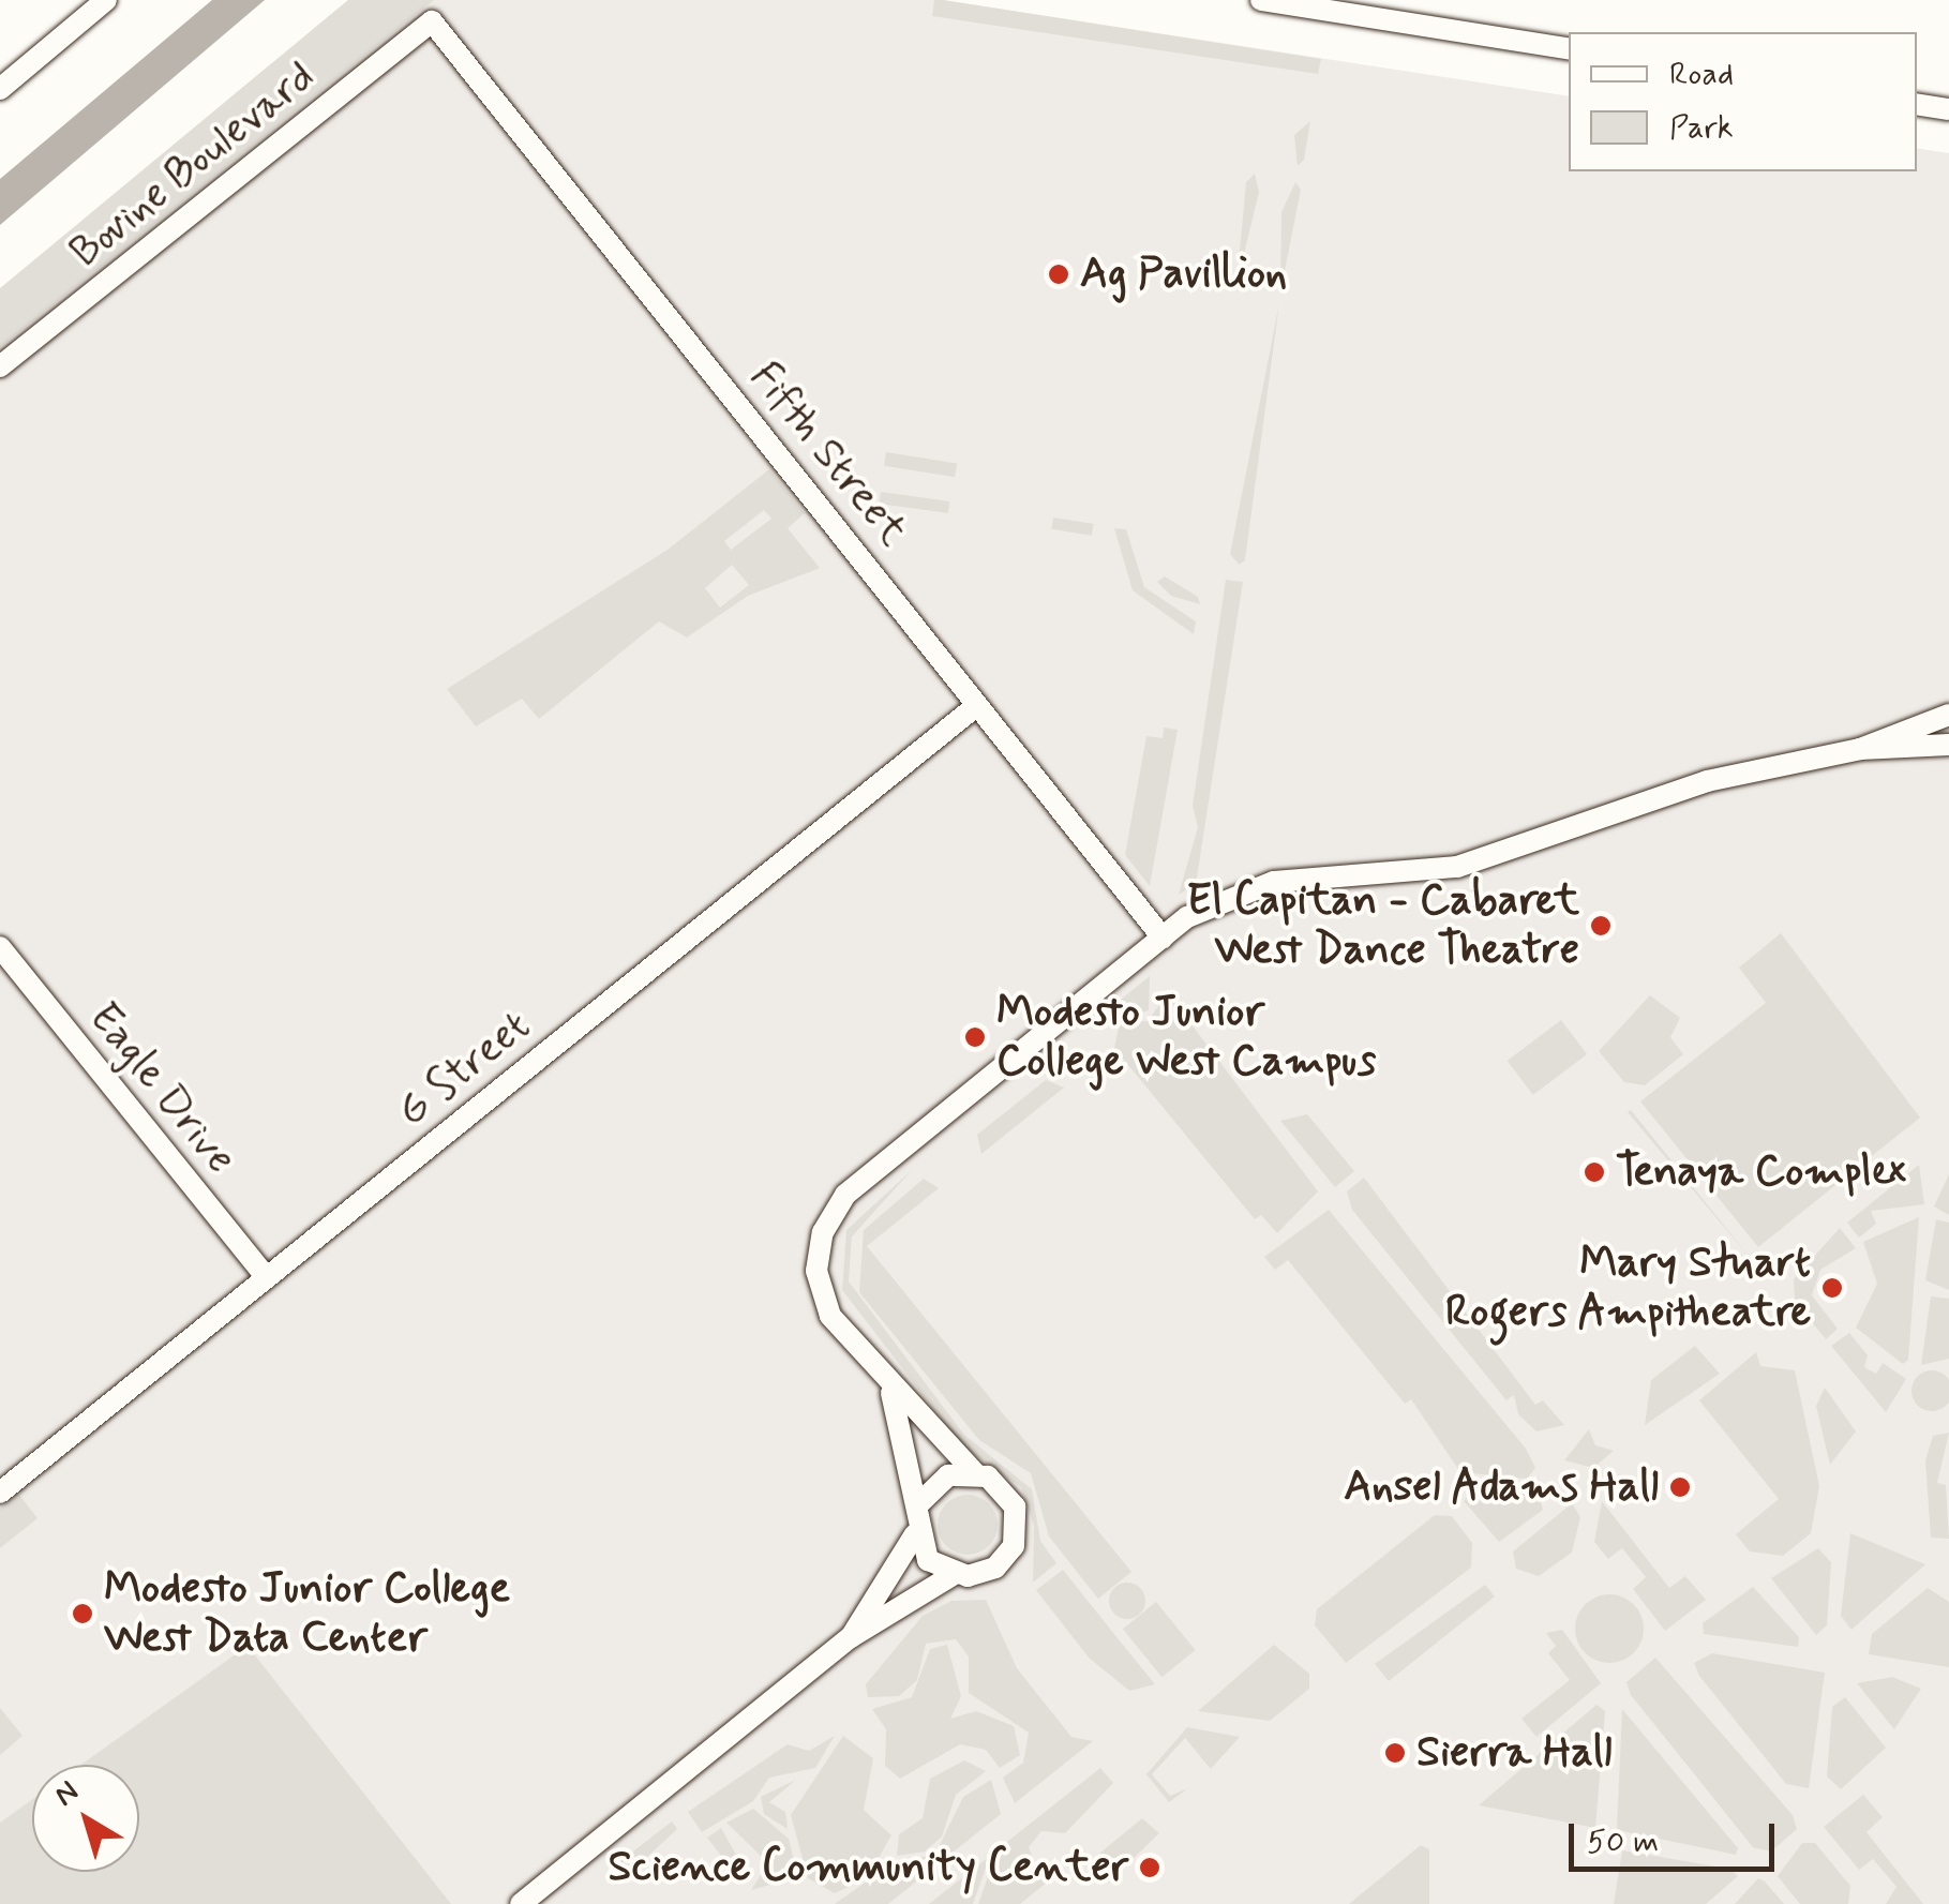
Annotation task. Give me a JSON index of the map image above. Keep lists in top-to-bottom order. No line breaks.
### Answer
{"streets":{"street":["Bovine Boulevard","Fifth Street","G Street","Eagle Drive"]},"crossings":[["Bovine Boulevard","Fifth Street"],["Fifth Street","G Street"],["G Street","Eagle Drive"]],"places":["Ag Pavillion","El Capitan - Cabaret West Dance Theatre","Modesto Junior College West Campus","Tenaya Complex","Mary Stuart Rogers Ampitheatre","Ansel Adams Hall","Modesto Junior College West Data Center","Sierra Hall","Science Community Center"],"legend":["Road","Park"],"scale_bar":"50 m","north":"top left"}
